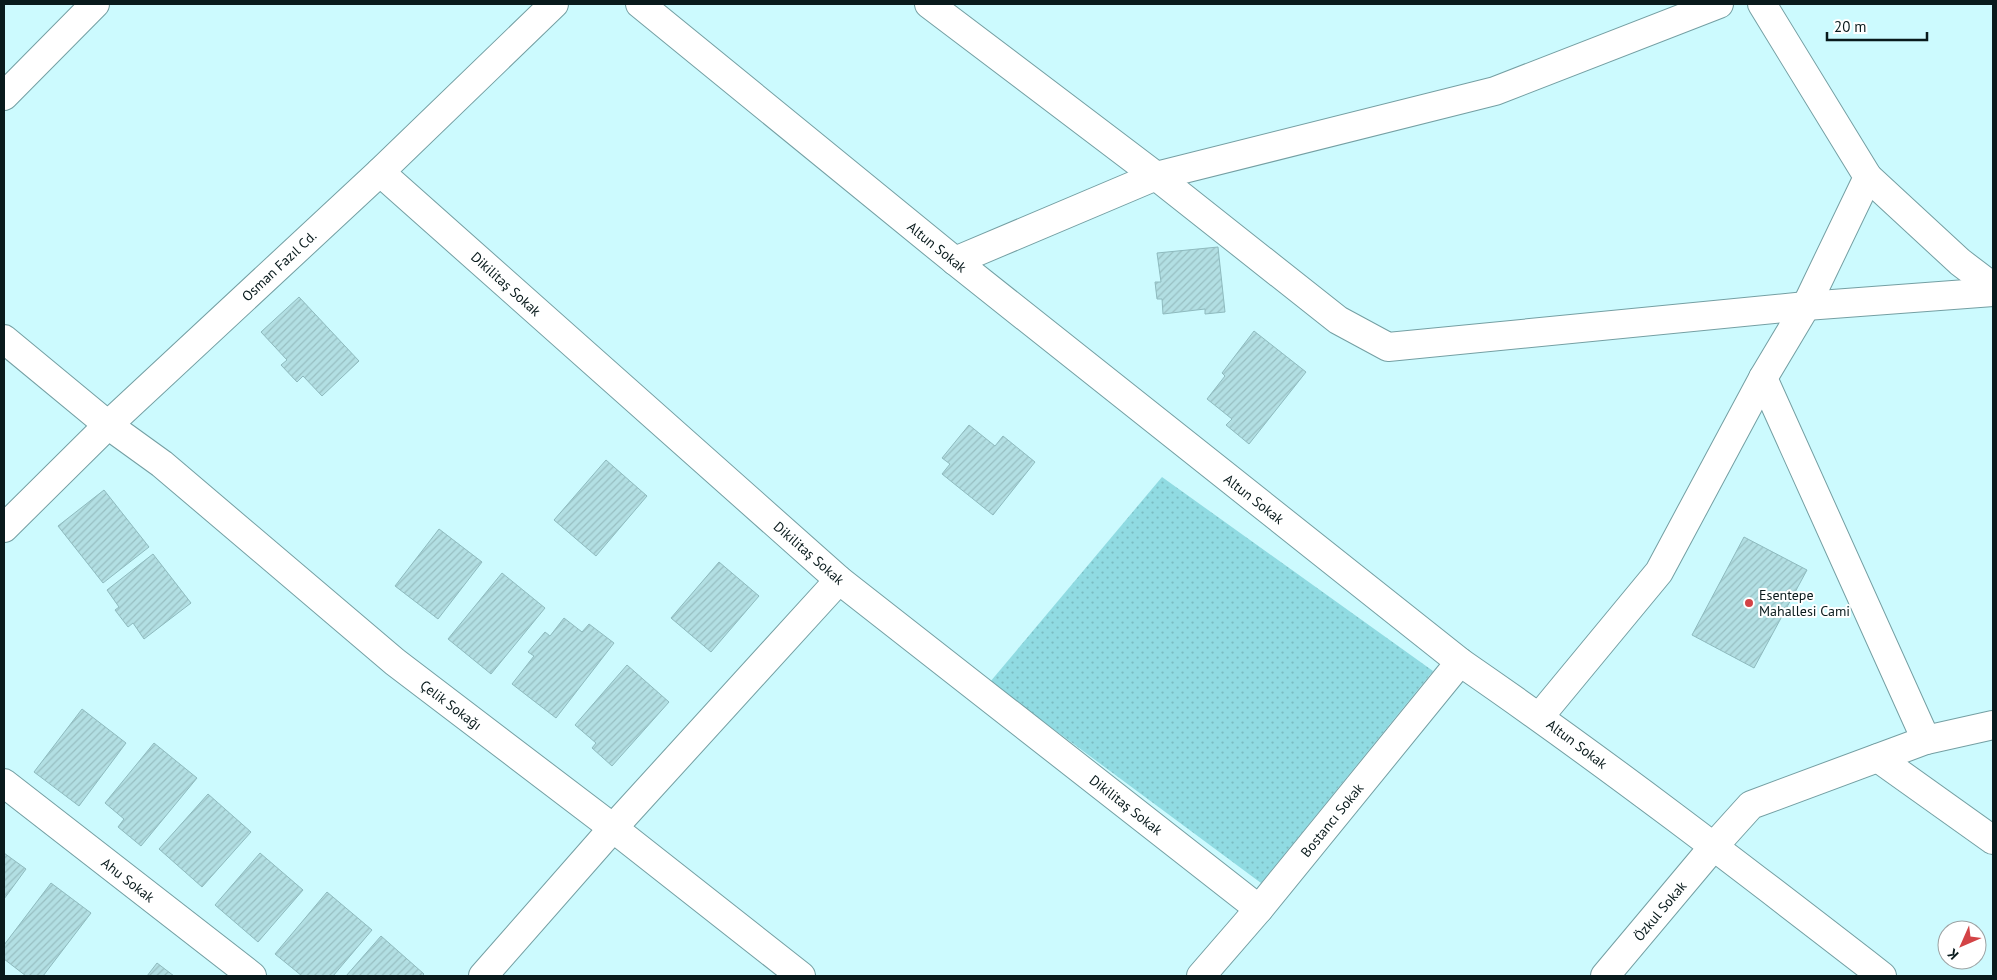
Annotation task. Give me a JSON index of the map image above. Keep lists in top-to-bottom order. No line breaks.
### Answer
{"streets":{"street":["Altun Sokak","Osman Fazıl Cd.","Dikilitaş Sokak","Çelik Sokağı","Bostancı Sokak","Ahu Sokak","Özkul Sokak"]},"crossings":[["Altun Sokak","Bostancı Sokak"],["Altun Sokak","Özkul Sokak"],["Osman Fazıl Cd.","Dikilitaş Sokak"],["Osman Fazıl Cd.","Çelik Sokağı"],["Dikilitaş Sokak","Bostancı Sokak"]],"places":["Esentepe Mahallesi Cami"],"scale_bar":"20 m","north":"bottom left"}
